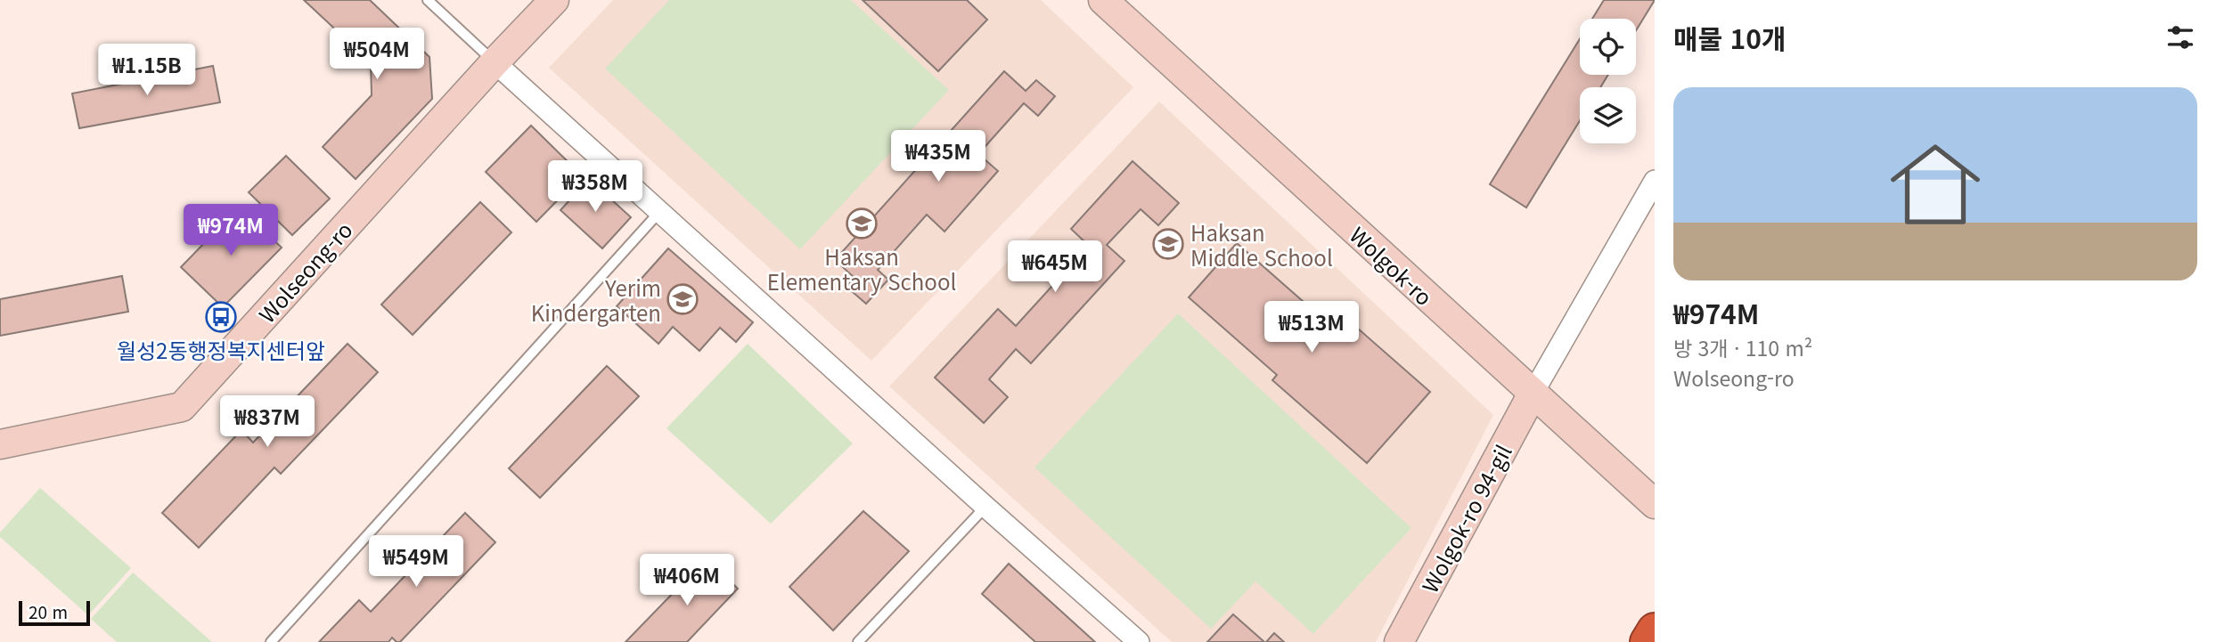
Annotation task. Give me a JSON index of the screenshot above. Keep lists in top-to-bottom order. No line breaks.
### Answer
{"streets":{"street":["Wolgok-ro","Wolseong-ro","Wolgok-ro 94-gil"]},"crossings":[["Wolgok-ro","Wolgok-ro 94-gil"]],"places":{"school or university":["Haksan Elementary School","Haksan Middle School","Yerim Kindergarten"],"bus stop":["월성2동행정복지센터앞"]},"scale_bar":"20 m","page":{"heading":"매물 10개","price":["₩504M","₩1.15B","₩435M","₩358M","₩974M","₩645M","₩513M","₩837M","₩549M","₩406M"],"list":[{"name":"₩974M","note":"방 3개 · 110 m² · Wolseong-ro"}],"scale":"20 m"}}
